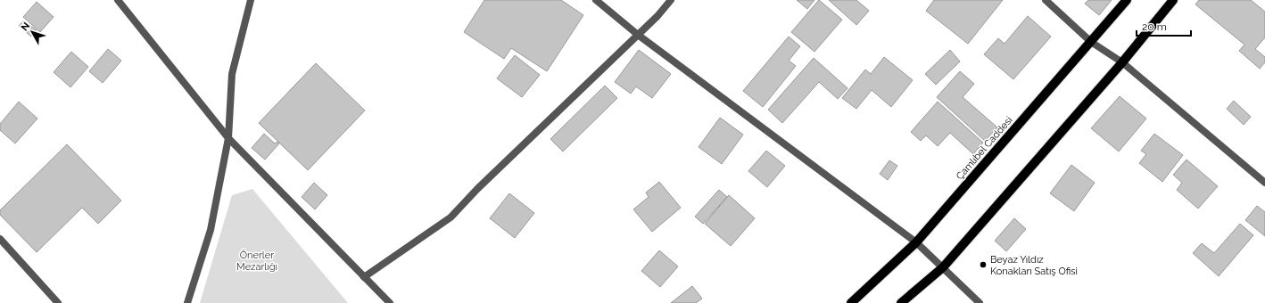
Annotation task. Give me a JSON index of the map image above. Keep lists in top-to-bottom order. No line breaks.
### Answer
{"streets":{"main road":["Çamlıbel Caddesi"]},"parks":["Önerler Mezarlığı"],"places":["Beyaz Yıldız Konakları Satış Ofisi"],"scale_bar":"20 m","north":"top left"}
